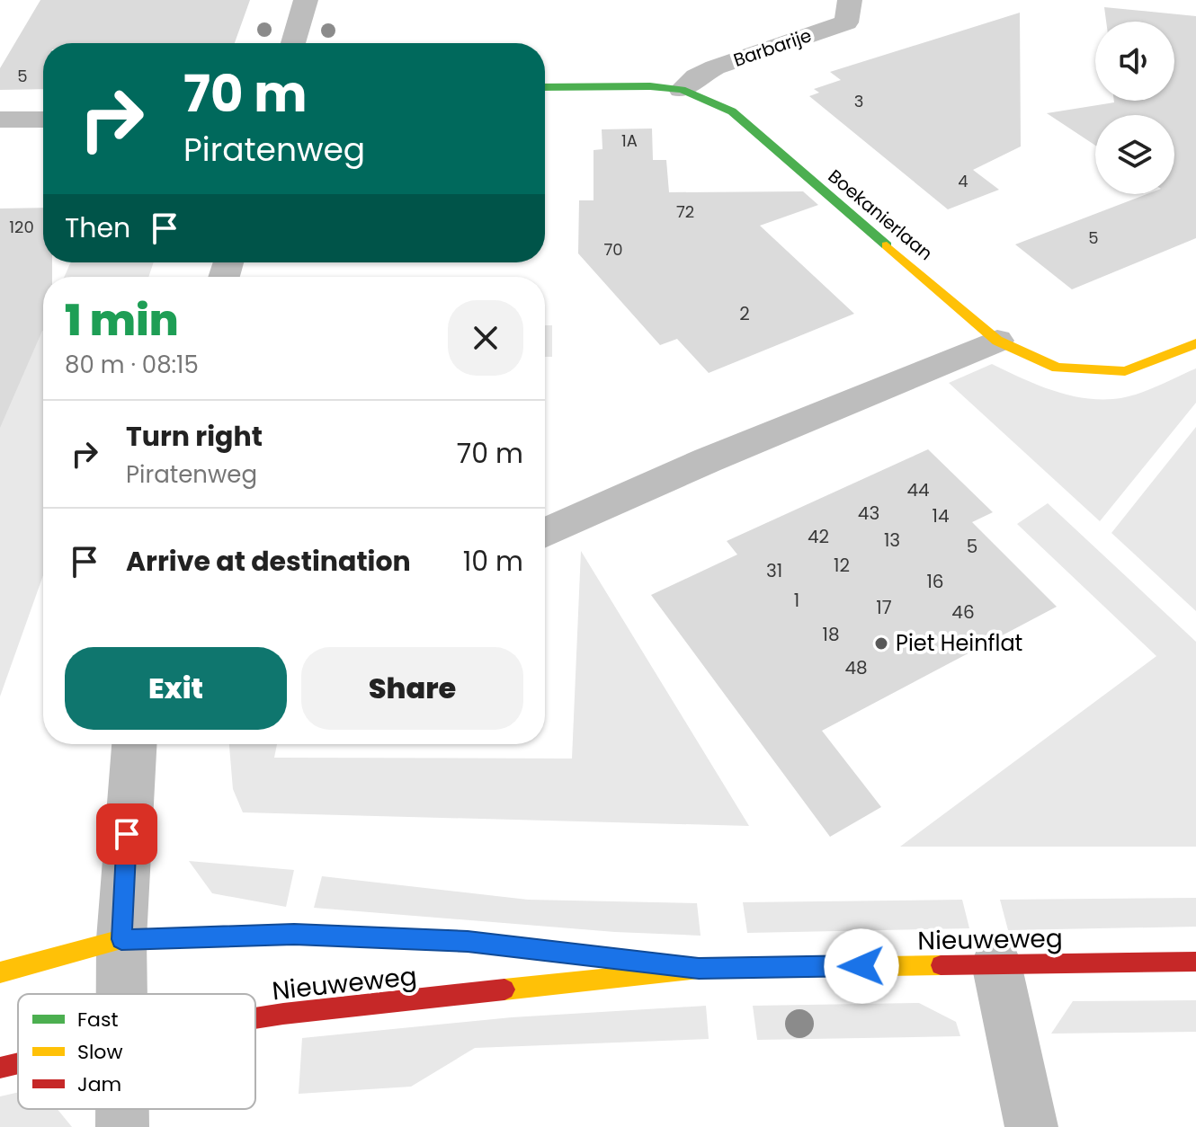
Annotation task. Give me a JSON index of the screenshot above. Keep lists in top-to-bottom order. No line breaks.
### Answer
{"streets":{"street":["Barbarije","Boekanierlaan","Nieuweweg"]},"crossings":[["Barbarije","Boekanierlaan"]],"places":["Piet Heinflat"],"house_numbers":["5","3","1A","4","72","120","5","70","2","44","43","14","42","13","5","12","31","16","1","17","46","18","48"],"legend":["Fast","Slow","Jam"],"page":{"turn":["70 m","Piratenweg"],"then":"Then","heading":["1 min","80 m · 08:15"],"list":[{"name":"Turn right","note":"Piratenweg","value":"70 m"},{"name":"Arrive at destination","value":"10 m"}],"buttons":["Exit","Share"]}}
